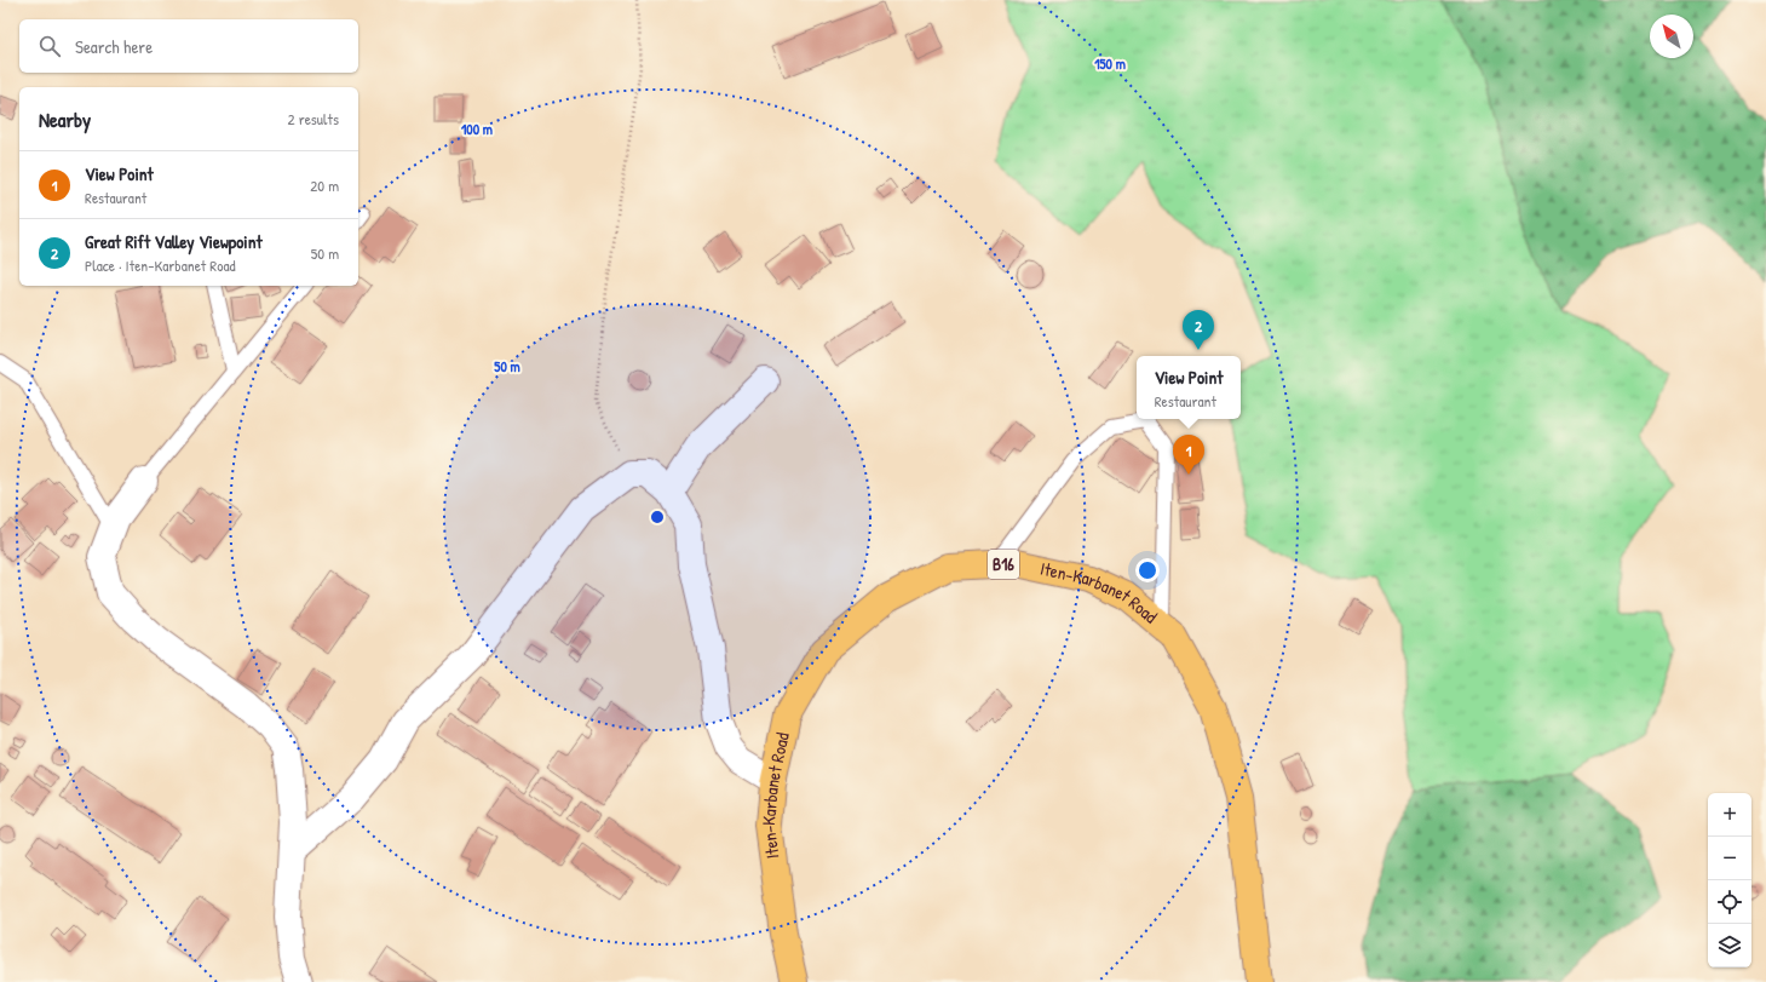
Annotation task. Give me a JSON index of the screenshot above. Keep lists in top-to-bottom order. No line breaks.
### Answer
{"streets":{"main road":["B16","Iten-Karbanet Road"]},"north":"top left","page":{"search":"Search here","heading":["Nearby","2 results"],"list":[{"mark":"1","name":"View Point","note":"Restaurant","value":"20 m"},{"mark":"2","name":"Great Rift Valley Viewpoint","note":"Place · Iten-Karbanet Road","value":"50 m"}],"pins":["2","1"],"popup":["View Point","Restaurant"],"map_buttons":["+","−"]},"rings":["150 m","100 m","50 m"]}
